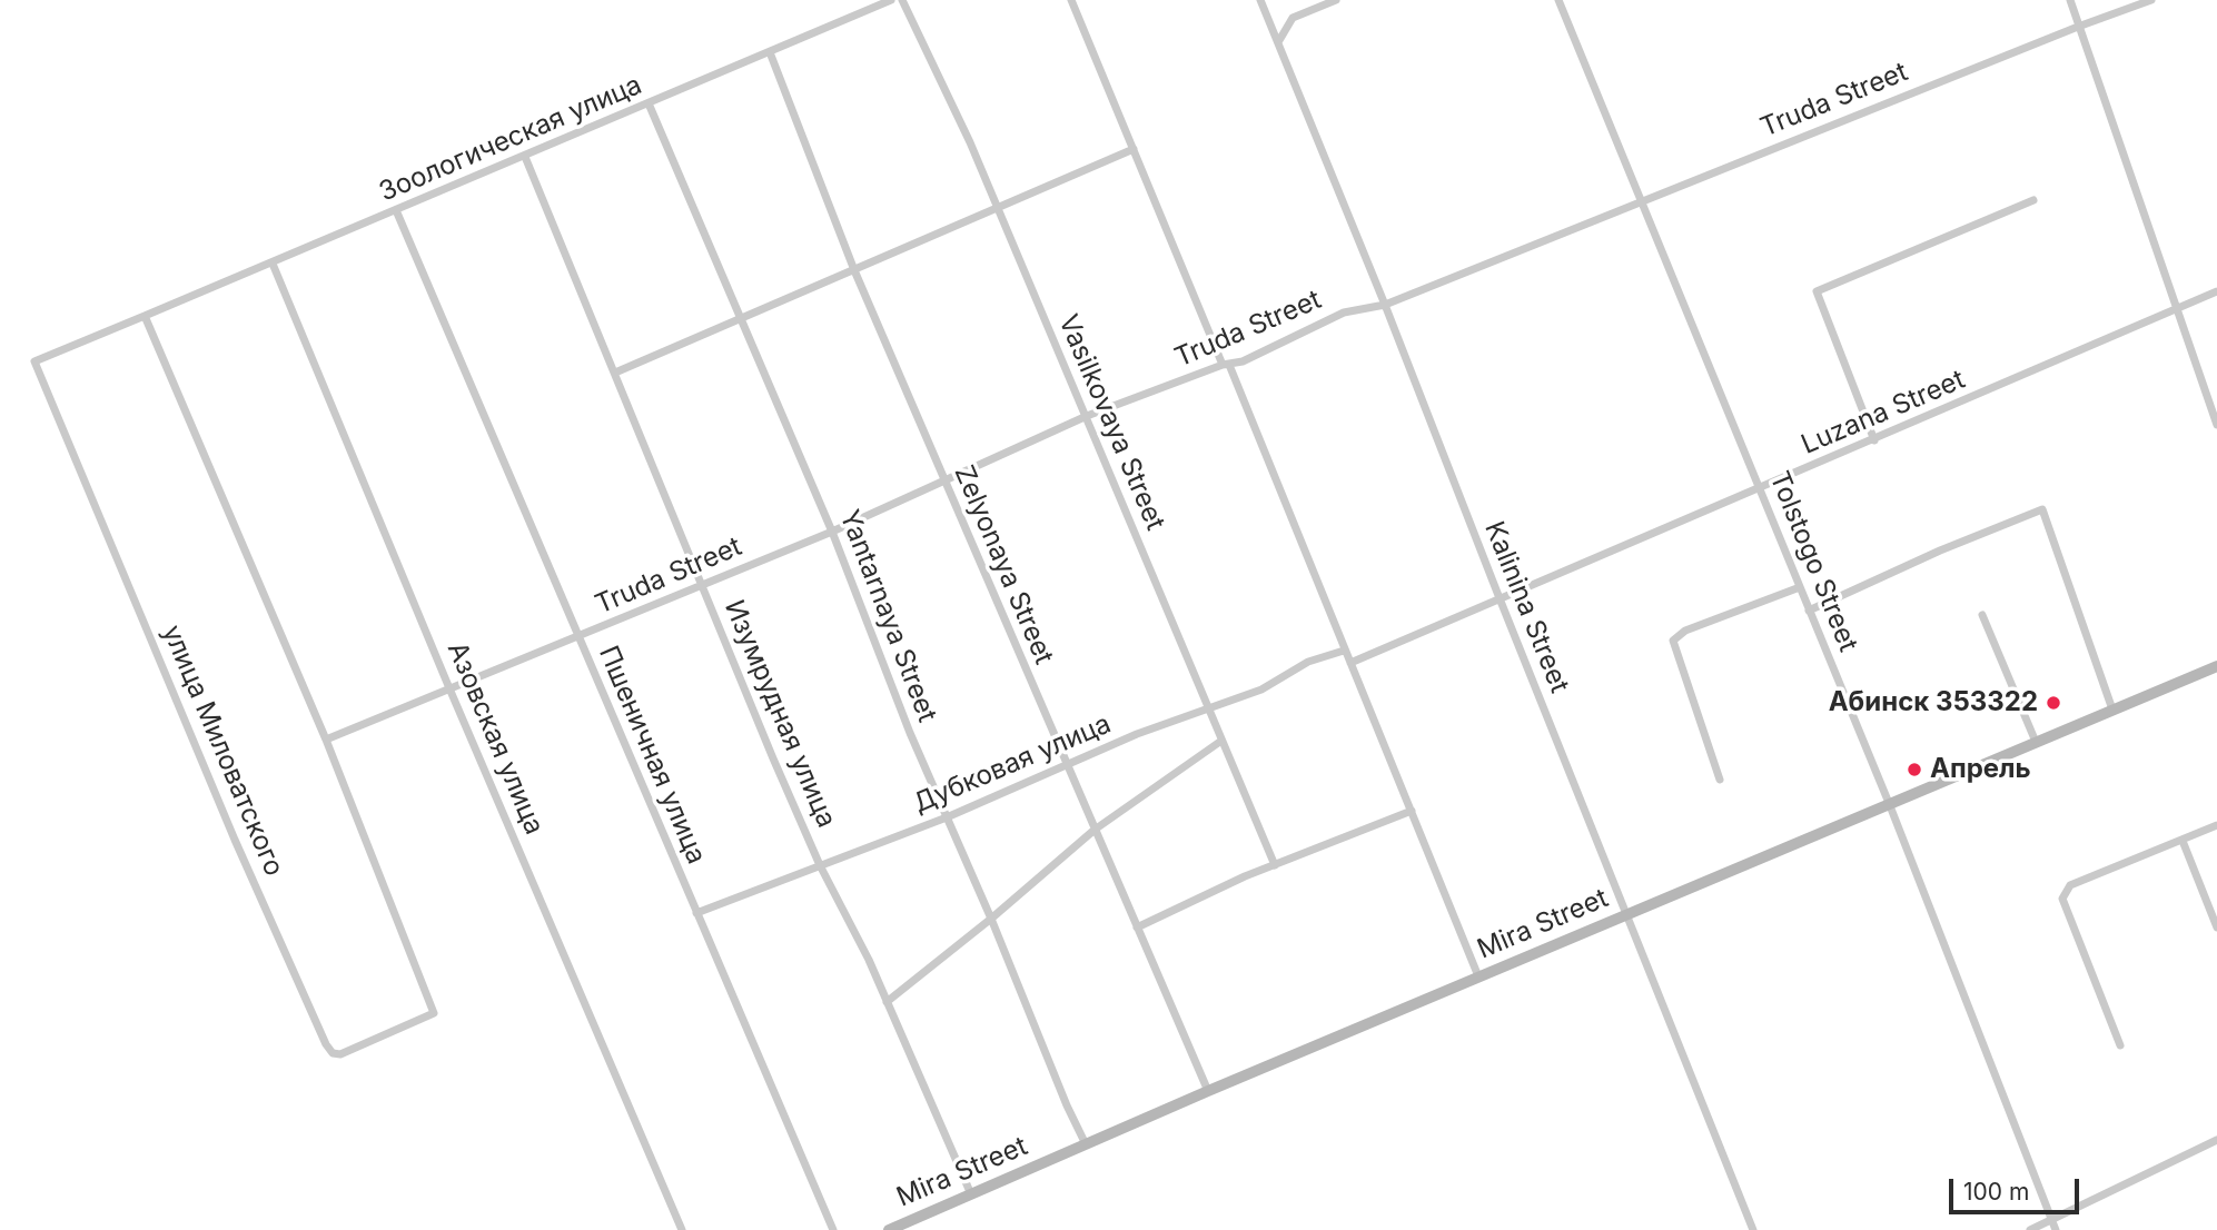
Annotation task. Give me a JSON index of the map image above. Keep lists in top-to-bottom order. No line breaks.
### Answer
{"streets":{"main road":["Mira Street"],"street":["Truda Street","Зоологическая улица","Luzana Street","Vasilkovaya Street","Tolstogo Street","Zelyonaya Street","Kalinina Street","Yantarnaya Street","Изумрудная улица","Азовская улица","улица Миловатского","Пшеничная улица","Дубковая улица"]},"crossings":[["Truda Street","Vasilkovaya Street"],["Truda Street","Tolstogo Street"],["Truda Street","Zelyonaya Street"],["Truda Street","Kalinina Street"],["Truda Street","Yantarnaya Street"],["Truda Street","Изумрудная улица"],["Truda Street","Азовская улица"],["Truda Street","улица Миловатского"],["Truda Street","Пшеничная улица"],["Зоологическая улица","Zelyonaya Street"],["Зоологическая улица","Yantarnaya Street"],["Зоологическая улица","Изумрудная улица"],["Зоологическая улица","Азовская улица"],["Зоологическая улица","улица Миловатского"],["Зоологическая улица","Пшеничная улица"],["Luzana Street","Tolstogo Street"],["Luzana Street","Kalinina Street"],["Vasilkovaya Street","Дубковая улица"],["Tolstogo Street","Mira Street"],["Zelyonaya Street","Дубковая улица"],["Zelyonaya Street","Mira Street"],["Kalinina Street","Mira Street"],["Yantarnaya Street","Дубковая улица"],["Yantarnaya Street","Mira Street"],["Изумрудная улица","Дубковая улица"],["Изумрудная улица","Mira Street"],["Пшеничная улица","Дубковая улица"]],"places":["Абинск 353322","Апрель"],"scale_bar":"100 m"}
